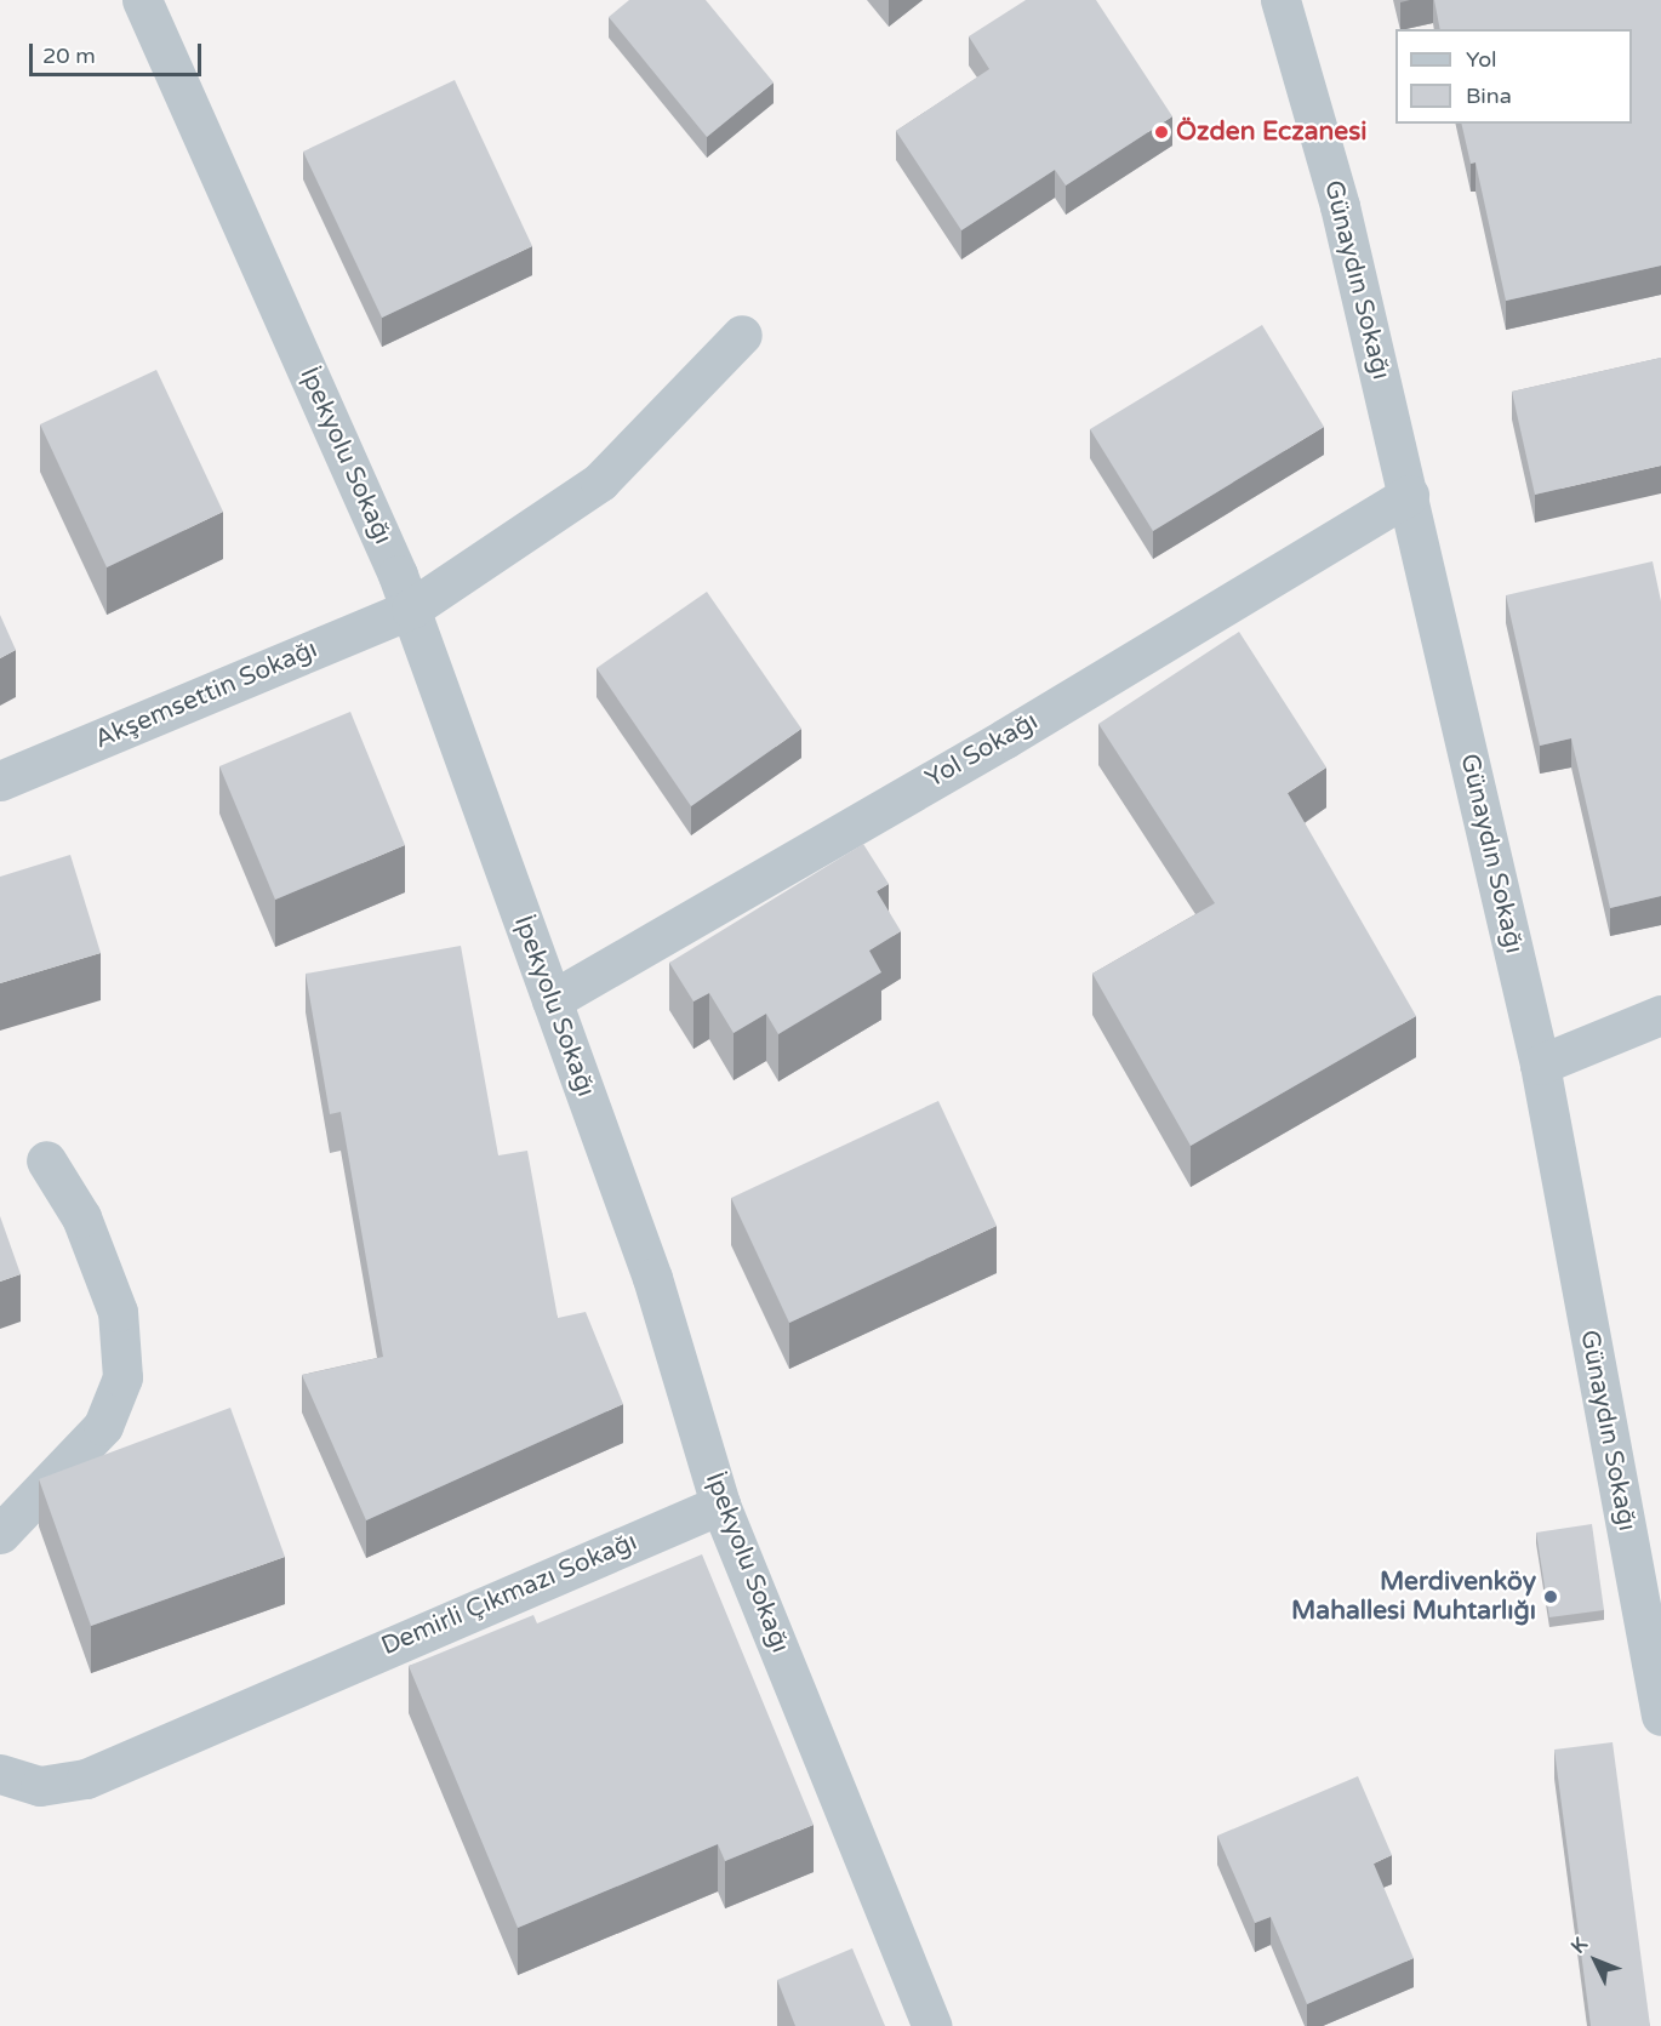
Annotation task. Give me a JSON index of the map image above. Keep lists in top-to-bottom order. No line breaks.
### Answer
{"streets":{"street":["Günaydın Sokağı","İpekyolu Sokağı","Akşemsettin Sokağı","Yol Sokağı","Demirli Çıkmazı Sokağı"]},"crossings":[["Günaydın Sokağı","Yol Sokağı"],["İpekyolu Sokağı","Akşemsettin Sokağı"],["İpekyolu Sokağı","Yol Sokağı"],["İpekyolu Sokağı","Demirli Çıkmazı Sokağı"]],"places":["Özden Eczanesi","Merdivenköy Mahallesi Muhtarlığı"],"legend":["Yol","Bina"],"scale_bar":"20 m","north":"top left"}
